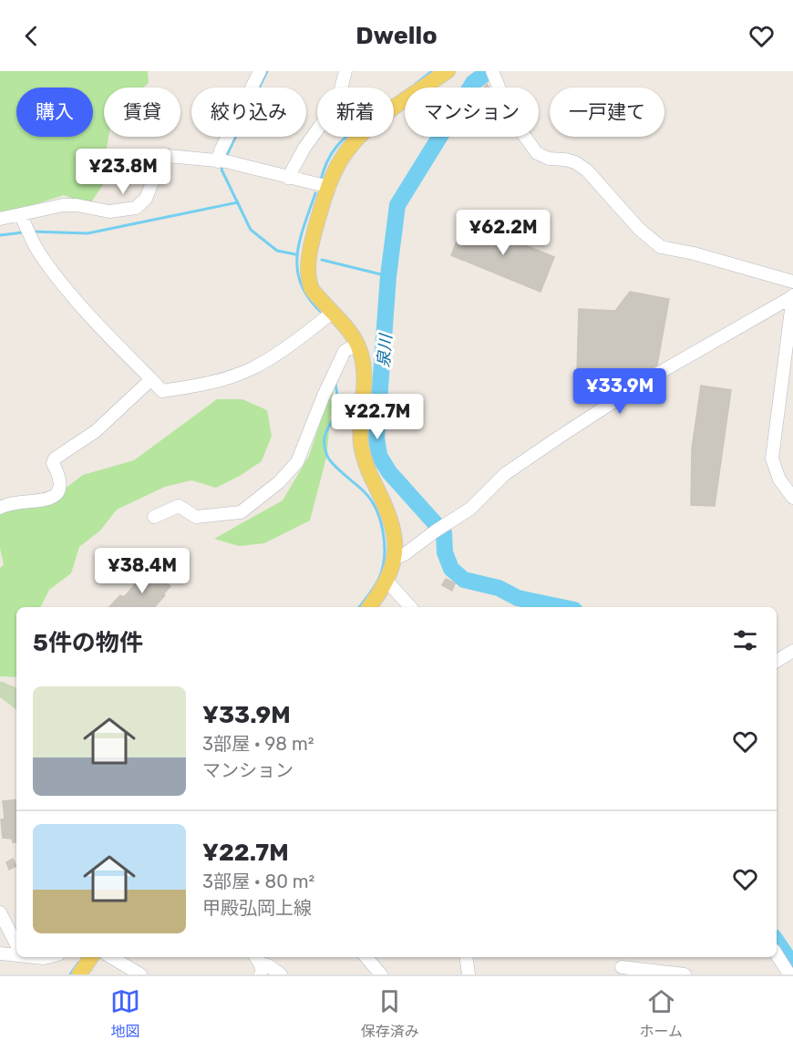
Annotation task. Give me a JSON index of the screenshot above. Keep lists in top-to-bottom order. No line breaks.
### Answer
{"water":["泉川"],"page":{"header":"Dwello","chip":["購入","賃貸","絞り込み","新着","マンション","一戸建て"],"price":["¥23.8M","¥62.2M","¥33.9M","¥22.7M","¥38.4M"],"heading":"5件の物件","list":[{"name":"¥33.9M","note":"3部屋 · 98 m² · マンション"},{"name":"¥22.7M","note":"3部屋 · 80 m² · 甲殿弘岡上線"}],"tabs":["地図","保存済み","ホーム"]}}
